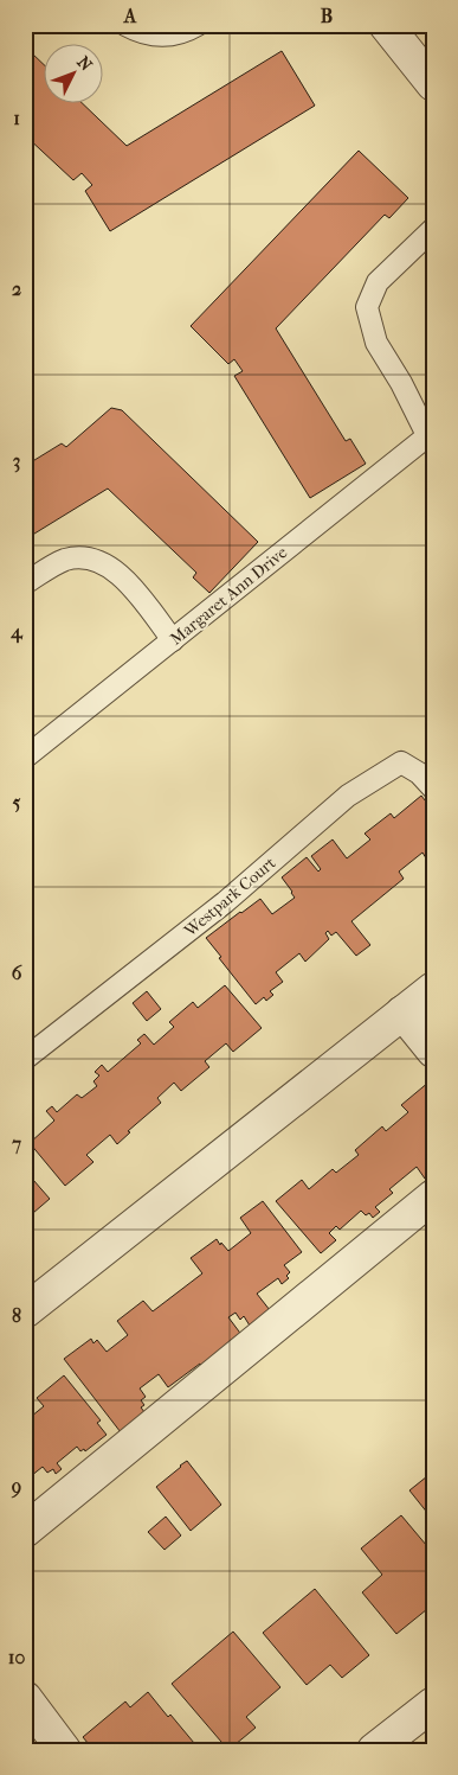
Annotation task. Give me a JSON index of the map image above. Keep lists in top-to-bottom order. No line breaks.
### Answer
{"streets":{"lane":["Margaret Ann Drive","Westpark Court"]},"north":"top right","grid":{"columns":["A","B"],"rows":["1","2","3","4","5","6","7","8","9","10"]}}
